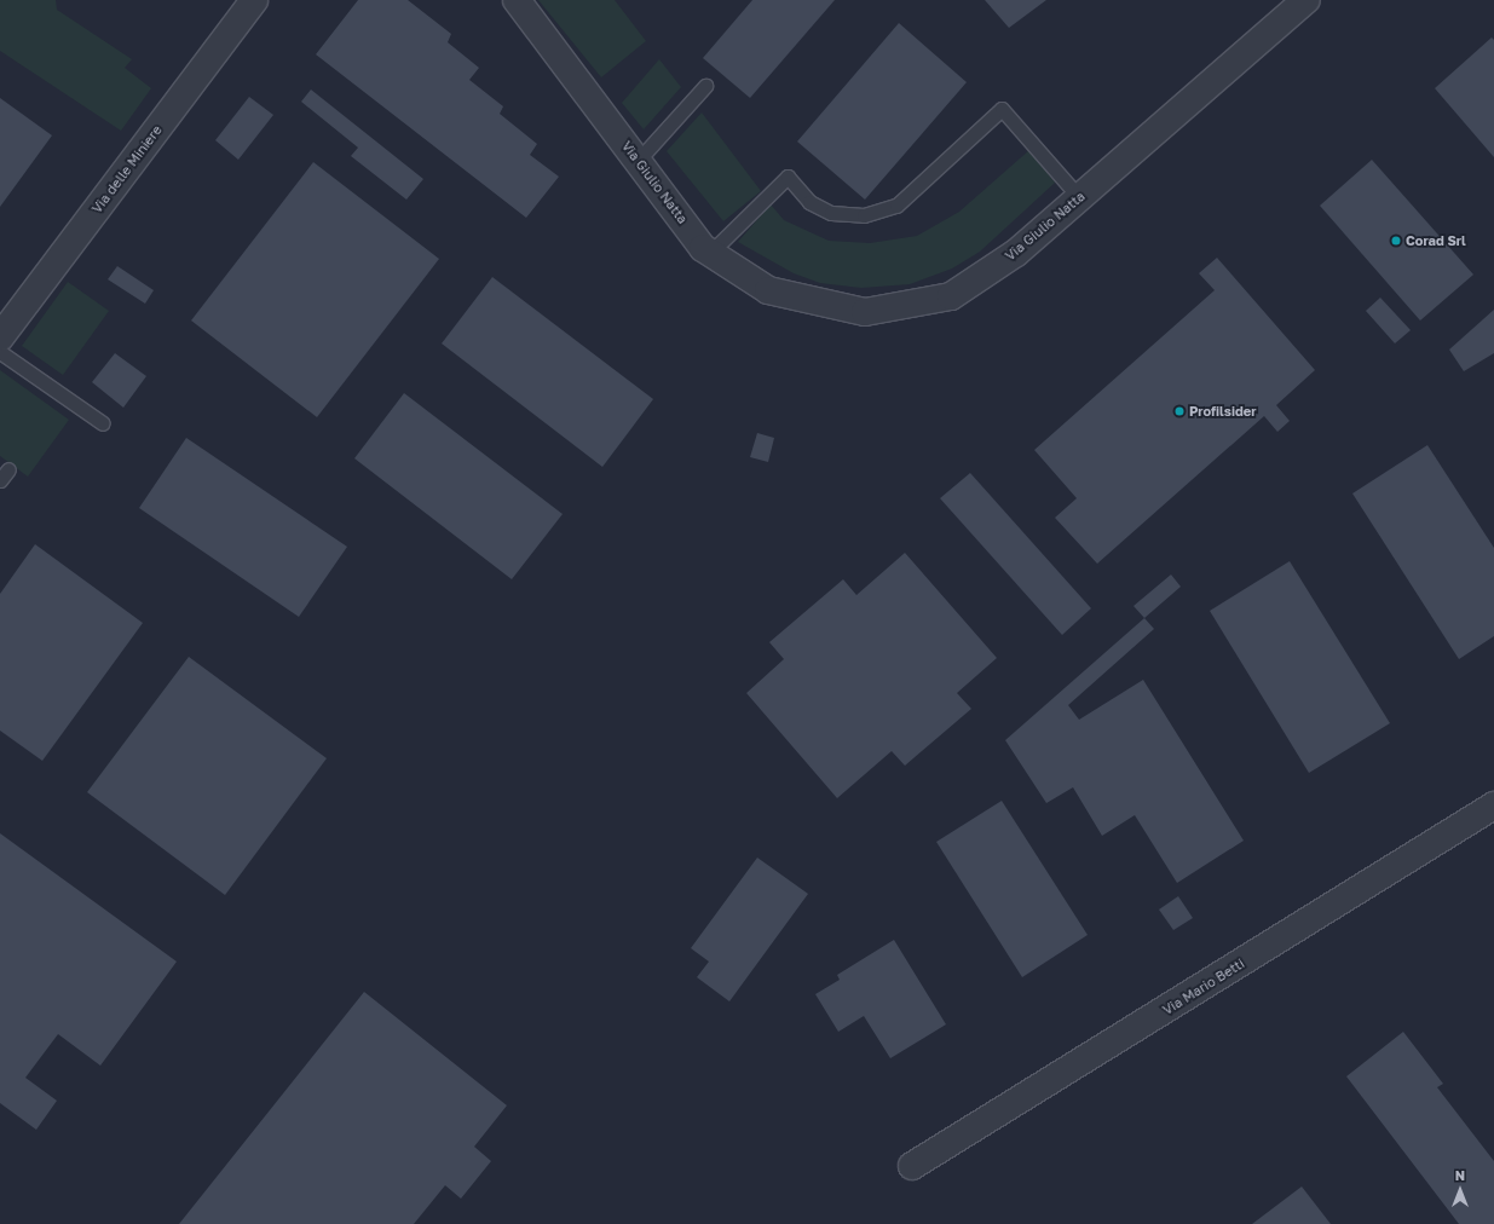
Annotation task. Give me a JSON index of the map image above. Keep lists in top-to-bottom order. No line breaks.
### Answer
{"streets":{"street":["Via delle Miniere","Via Giulio Natta","Via Mario Betti"]},"places":["Corad Srl","Profilsider"],"north":"top"}
